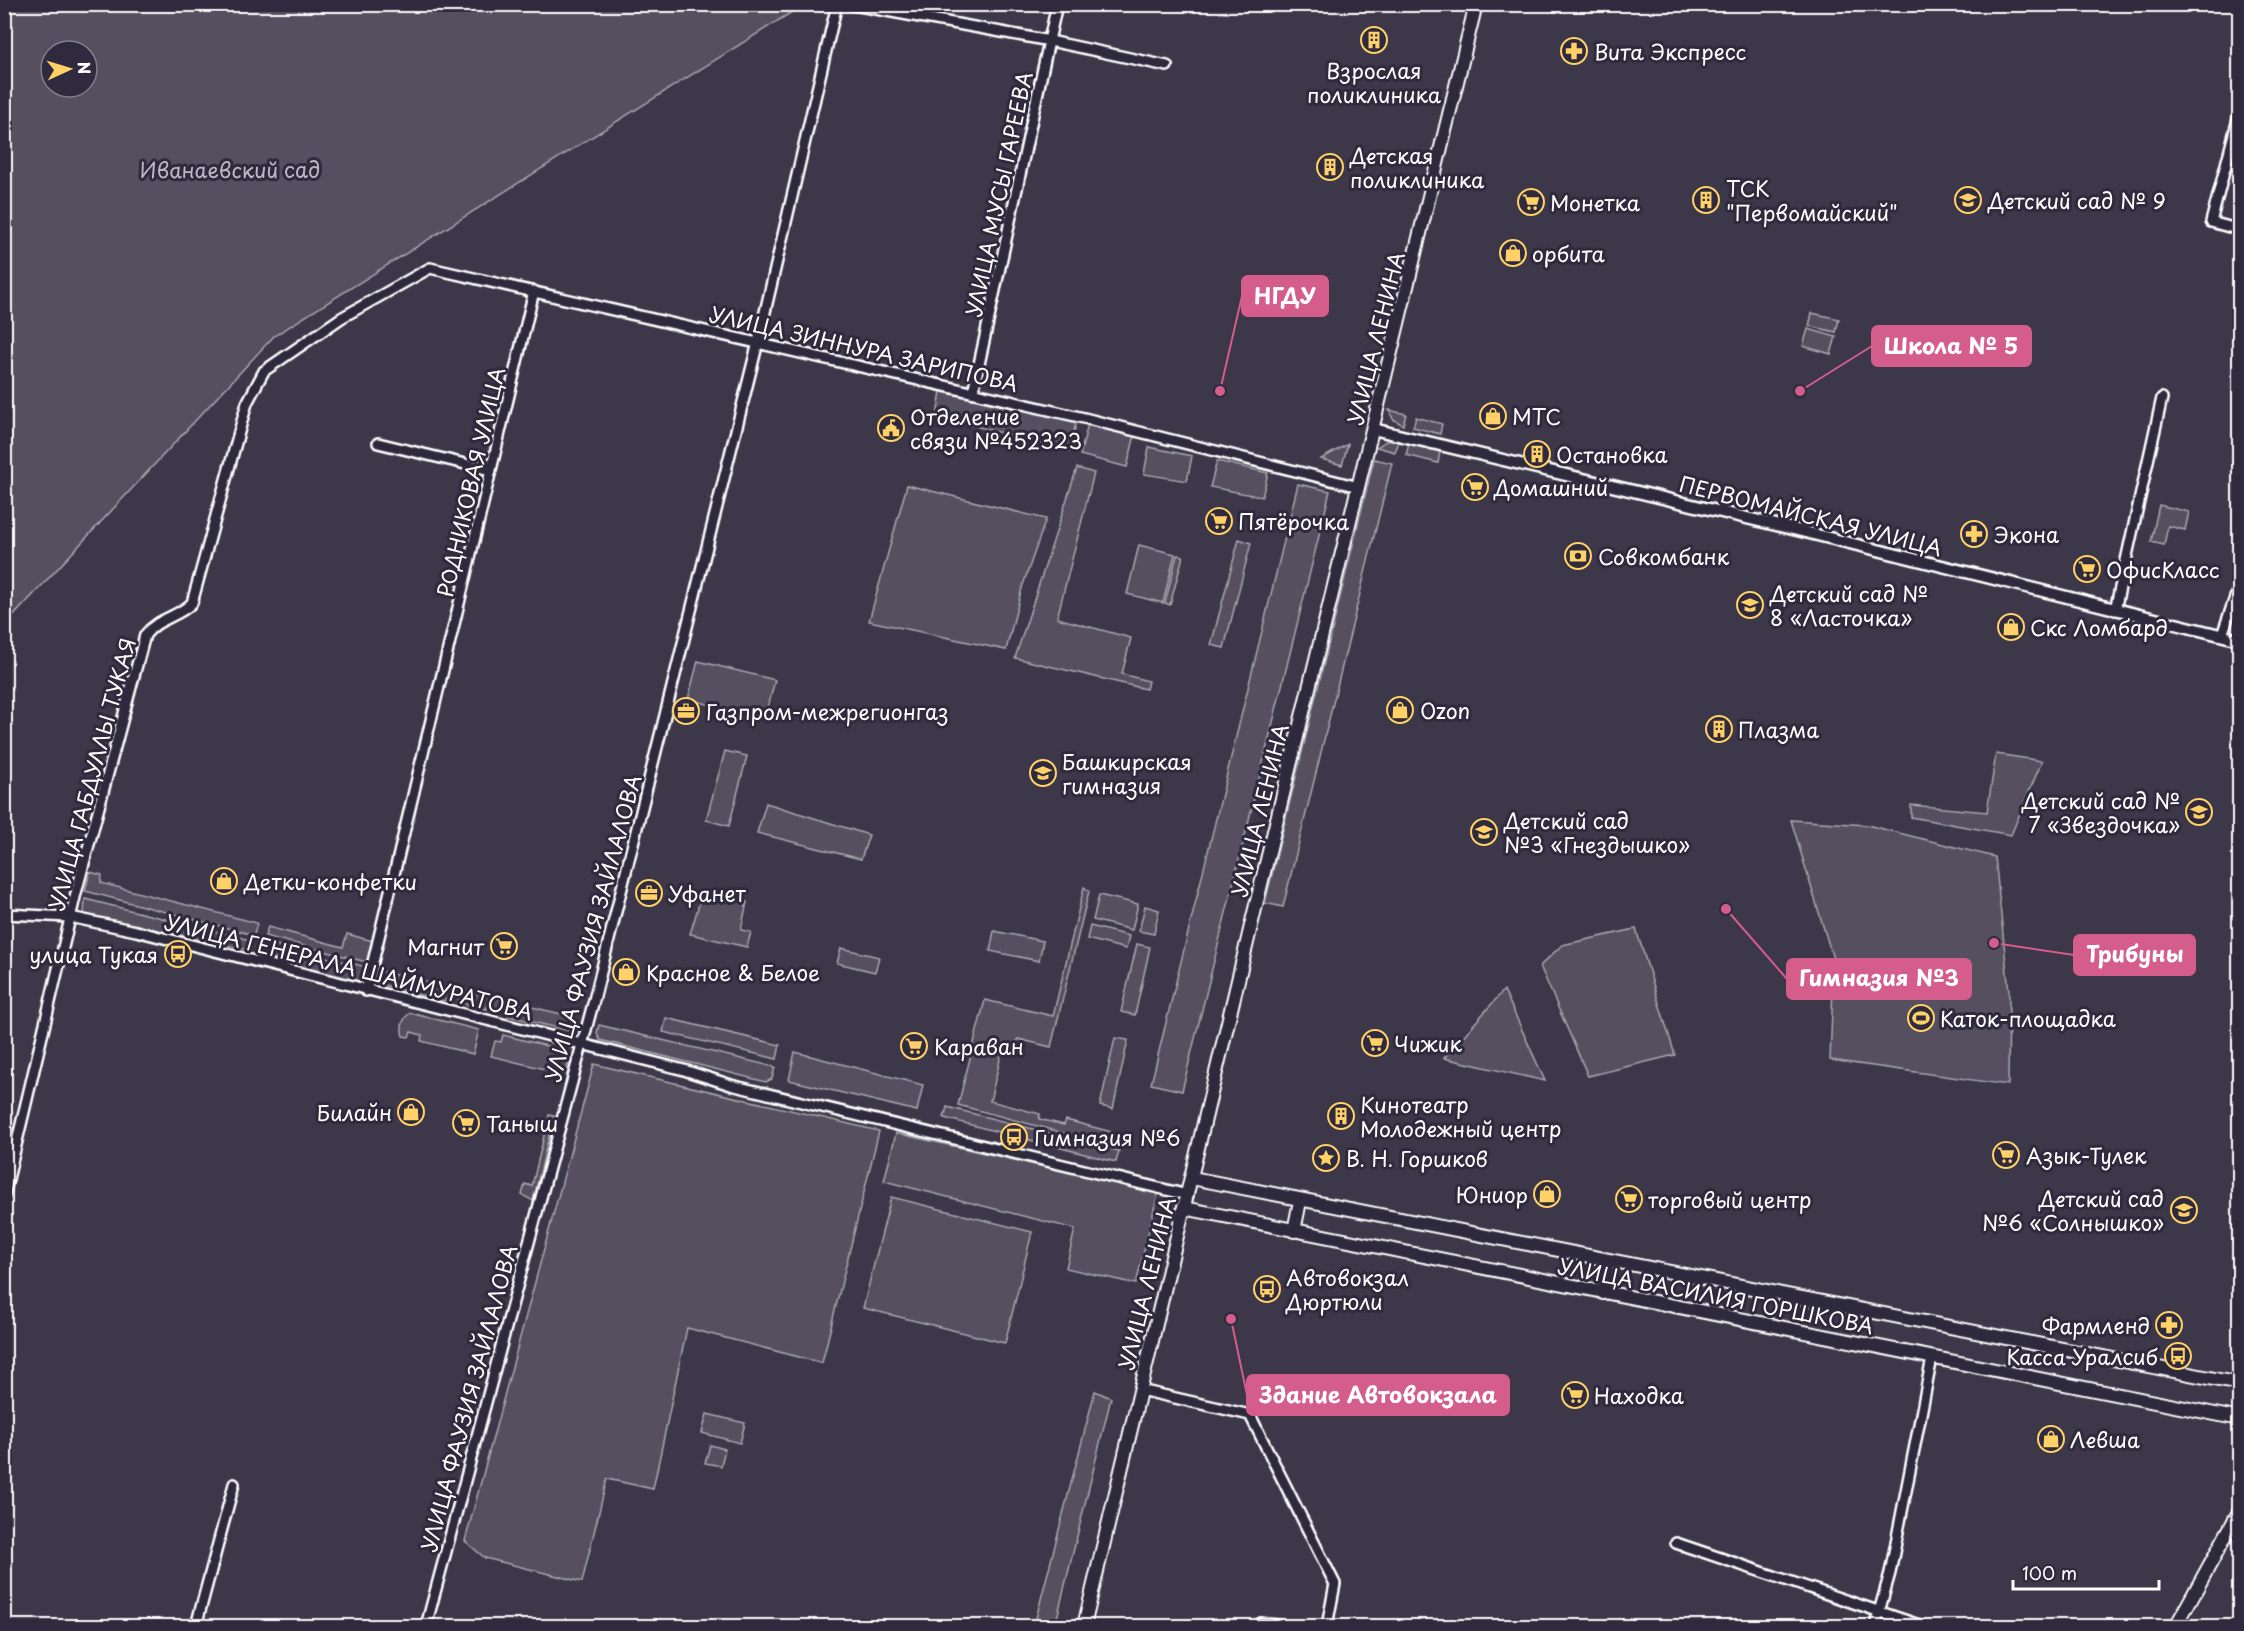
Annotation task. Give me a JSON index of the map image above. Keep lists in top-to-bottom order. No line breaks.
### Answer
{"streets":{"main road":["УЛИЦА ЛЕНИНА","УЛИЦА ВАСИЛИЯ ГОРШКОВА"],"street":["УЛИЦА МУСЫ ГАРЕЕВА","УЛИЦА ЗИННУРА ЗАРИПОВА","РОДНИКОВАЯ УЛИЦА","ПЕРВОМАЙСКАЯ УЛИЦА","УЛИЦА ГАБДУЛЛЫ ТУКАЯ","УЛИЦА ФАУЗИЯ ЗАЙЛАЛОВА","УЛИЦА ГЕНЕРАЛА ШАЙМУРАТОВА"]},"crossings":[["УЛИЦА МУСЫ ГАРЕЕВА","УЛИЦА ЗИННУРА ЗАРИПОВА"],["УЛИЦА ЛЕНИНА","УЛИЦА ЗИННУРА ЗАРИПОВА"],["УЛИЦА ЛЕНИНА","ПЕРВОМАЙСКАЯ УЛИЦА"],["УЛИЦА ЛЕНИНА","УЛИЦА ГЕНЕРАЛА ШАЙМУРАТОВА"],["УЛИЦА ЛЕНИНА","УЛИЦА ВАСИЛИЯ ГОРШКОВА"],["УЛИЦА ЗИННУРА ЗАРИПОВА","РОДНИКОВАЯ УЛИЦА"],["УЛИЦА ЗИННУРА ЗАРИПОВА","УЛИЦА ГАБДУЛЛЫ ТУКАЯ"],["УЛИЦА ЗИННУРА ЗАРИПОВА","УЛИЦА ФАУЗИЯ ЗАЙЛАЛОВА"],["РОДНИКОВАЯ УЛИЦА","УЛИЦА ГЕНЕРАЛА ШАЙМУРАТОВА"],["УЛИЦА ГАБДУЛЛЫ ТУКАЯ","УЛИЦА ГЕНЕРАЛА ШАЙМУРАТОВА"],["УЛИЦА ФАУЗИЯ ЗАЙЛАЛОВА","УЛИЦА ГЕНЕРАЛА ШАЙМУРАТОВА"]],"parks":["Иванаевский сад"],"places":{"building":["Взрослая поликлиника","Детская поликлиника","ТСК \"Первомайский\"","Остановка","Плазма","Кинотеатр Молодежный центр"],"pharmacy":["Вита Экспресс","Экона","Фармленд"],"school or university":["Детский сад № 9","Детский сад № 8 «Ласточка»","Башкирская гимназия","Детский сад № 7 «Звездочка»","Детский сад №3 «Гнездышко»","Детский сад №6 «Солнышко»"],"supermarket":["Монетка","Домашний","Пятёрочка","ОфисКласс","Магнит","Чижик","Караван","Таныш","Азык-Тулек","торговый центр","Находка"],"shop":["орбита","МТС","Скс Ломбард","Ozon","Детки-конфетки","Красное & Белое","Билайн","Юниор","Левша"],"other":["НГДУ","Школа № 5","Гимназия №3","Трибуны","Здание Автовокзала"],"public building":["Отделение связи №452323"],"bank":["Совкомбанк"],"office":["Газпром-межрегионгаз","Уфанет"],"bus stop":["улица Тукая","Гимназия №6","Автовокзал Дюртюли","Касса Уралсиб"],"sports":["Каток-площадка"],"place":["В. Н. Горшков"]},"scale_bar":"100 m","north":"right"}
